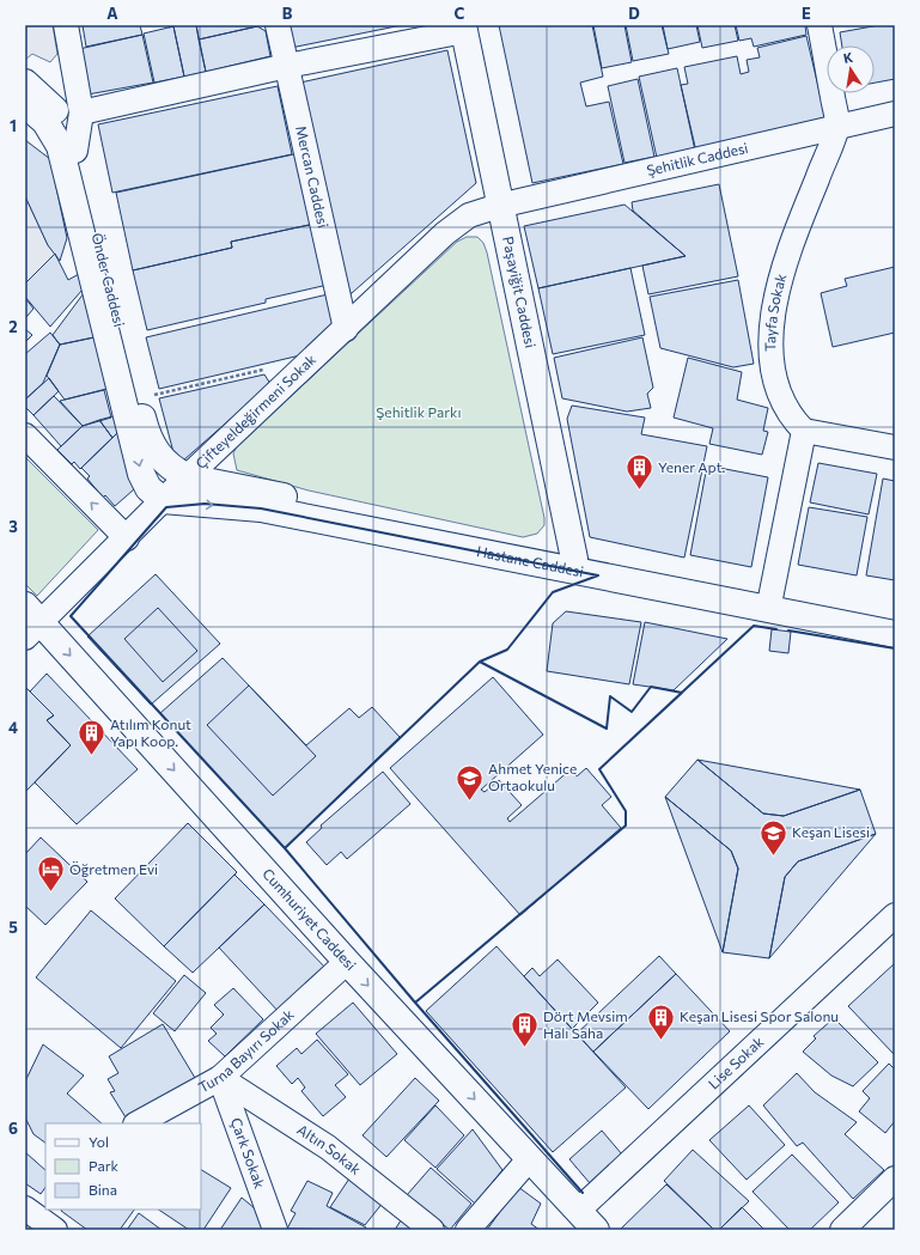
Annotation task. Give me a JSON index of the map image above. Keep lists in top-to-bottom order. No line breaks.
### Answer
{"streets":{"main road":["Önder Caddesi","Paşayiğit Caddesi","Hastane Caddesi","Cumhuriyet Caddesi"],"street":["Şehitlik Caddesi","Mercan Caddesi","Tayfa Sokak","Çifteyeldeğirmeni Sokak","Turna Bayırı Sokak","Lise Sokak","Altın Sokak","Çark Sokak"]},"crossings":[["Şehitlik Caddesi","Paşayiğit Caddesi"],["Şehitlik Caddesi","Tayfa Sokak"],["Şehitlik Caddesi","Çifteyeldeğirmeni Sokak"],["Mercan Caddesi","Çifteyeldeğirmeni Sokak"],["Önder Caddesi","Çifteyeldeğirmeni Sokak"],["Önder Caddesi","Hastane Caddesi"],["Paşayiğit Caddesi","Çifteyeldeğirmeni Sokak"],["Paşayiğit Caddesi","Hastane Caddesi"],["Çifteyeldeğirmeni Sokak","Hastane Caddesi"],["Çifteyeldeğirmeni Sokak","Cumhuriyet Caddesi"],["Cumhuriyet Caddesi","Turna Bayırı Sokak"],["Cumhuriyet Caddesi","Lise Sokak"],["Turna Bayırı Sokak","Altın Sokak"],["Turna Bayırı Sokak","Çark Sokak"],["Altın Sokak","Çark Sokak"]],"one_way":["Cumhuriyet Caddesi"],"parks":["Şehitlik Parkı"],"places":{"building":["Yener Apt.","Atılım Konut Yapı Koop.","Keşan Lisesi Spor Salonu","Dört Mevsim Halı Saha"],"school or university":["Ahmet Yenice Ortaokulu","Keşan Lisesi"],"hotel":["Öğretmen Evi"]},"legend":["Yol","Park","Bina"],"north":"top","grid":{"columns":["A","B","C","D","E"],"rows":["1","2","3","4","5","6"]}}
